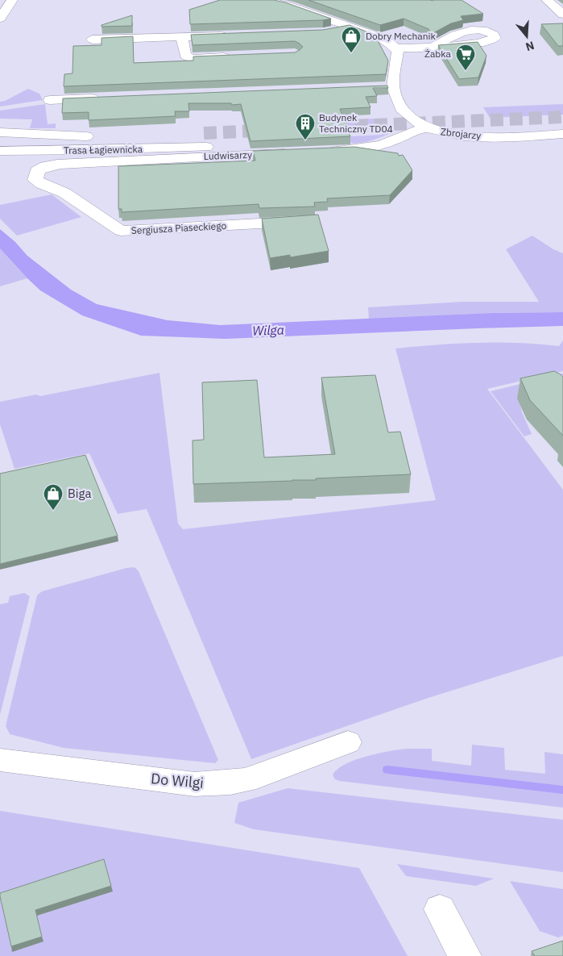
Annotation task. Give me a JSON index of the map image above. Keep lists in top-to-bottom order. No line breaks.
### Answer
{"streets":{"street":["Zbrojarzy","Trasa Łagiewnicka","Ludwisarzy","Sergiusza Piaseckiego","Do Wilgi"]},"crossings":[["Ludwisarzy","Sergiusza Piaseckiego"]],"water":["Wilga"],"places":{"shop":["Dobry Mechanik","Biga"],"supermarket":["Żabka"],"building":["Budynek Techniczny TD04"]},"north":"bottom"}
